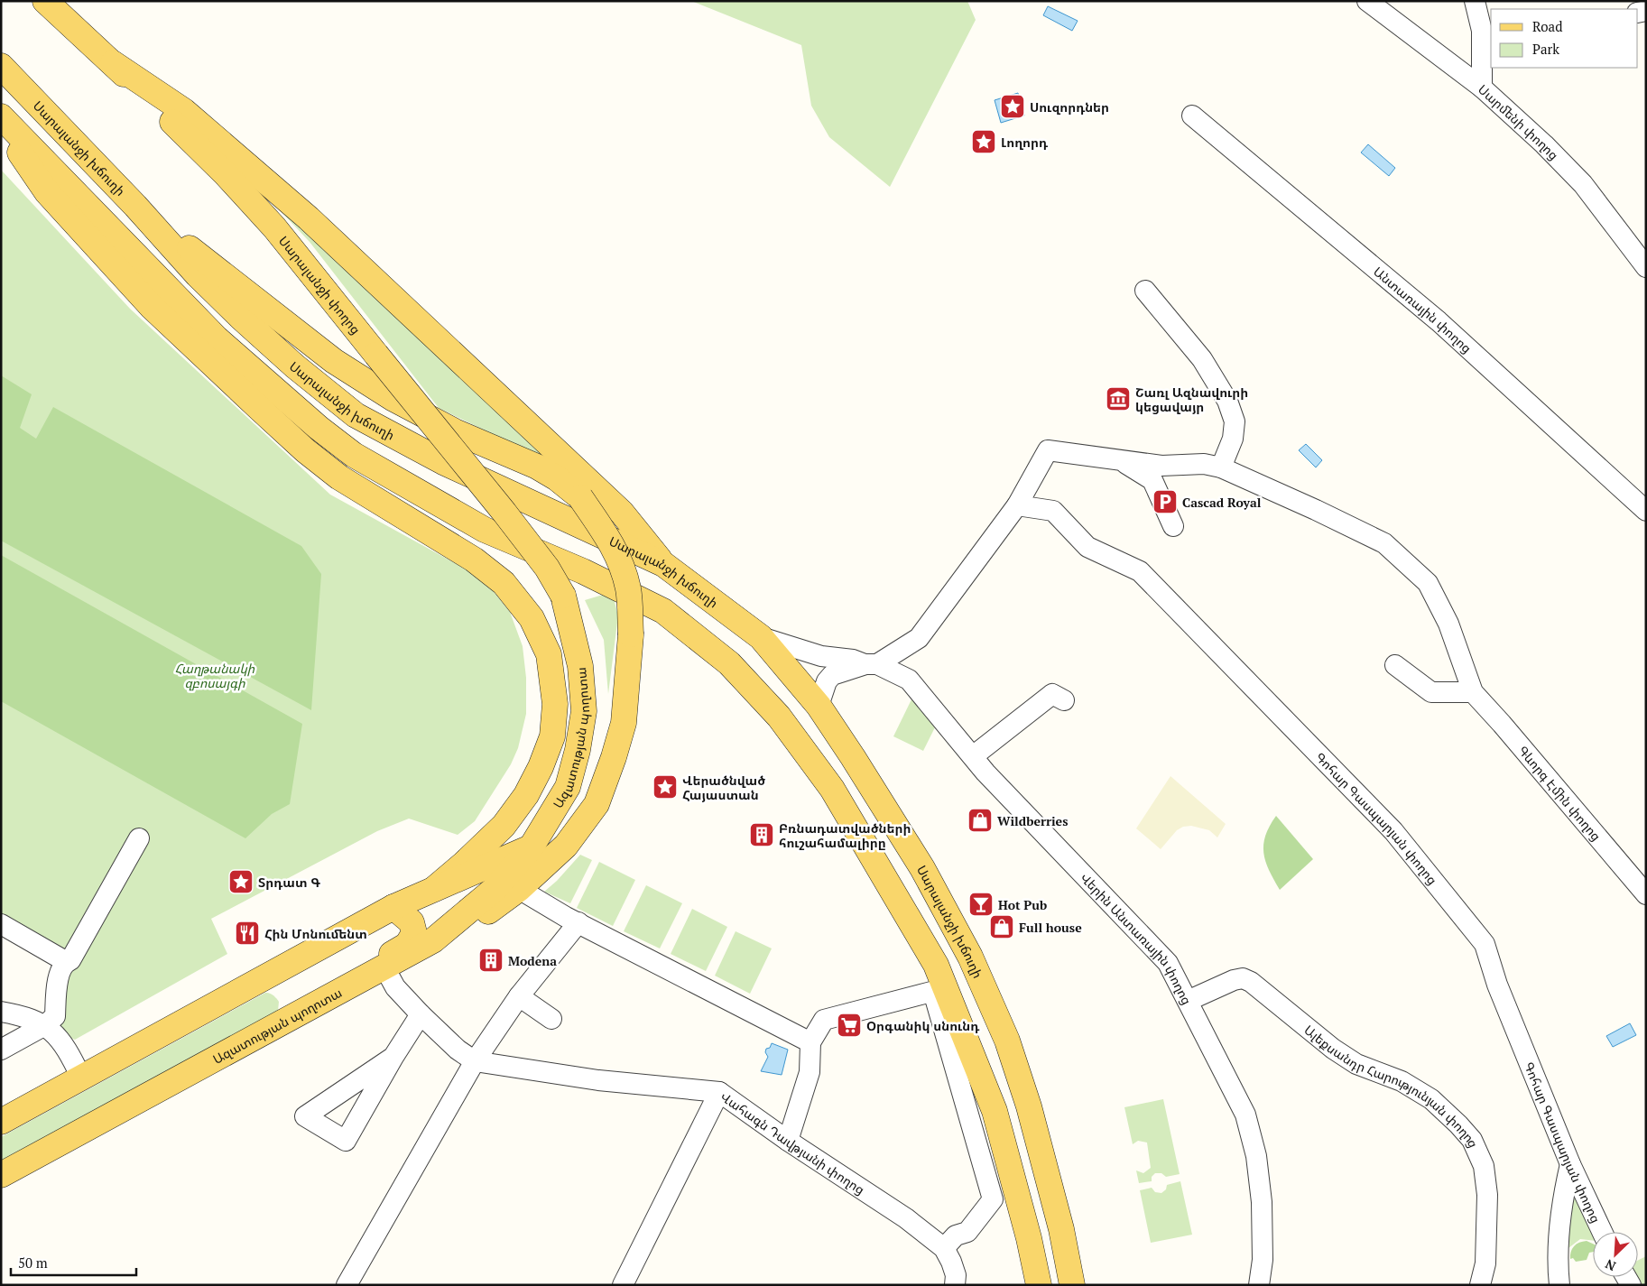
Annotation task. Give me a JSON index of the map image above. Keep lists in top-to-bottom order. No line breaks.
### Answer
{"streets":{"main road":["Սարալանջի խճուղի","Սարալանջի փողոց","Ազատության պողոտա"],"street":["Սարմենի փողոց","Անտառային փողոց","Գևորգ Էմին փողոց","Գոհար Գասպարյան փողոց","Վերին Անտառային փողոց","Ալեքսանդր Հարությունյան փողոց","Վահագն Դավթյանի փողոց"]},"crossings":[["Սարալանջի խճուղի","Վերին Անտառային փողոց"],["Սարալանջի փողոց","Ազատության պողոտա"],["Վերին Անտառային փողոց","Ալեքսանդր Հարությունյան փողոց"]],"parks":["Հաղթանակի զբոսայգի"],"places":{"place":["Սուզորդներ","Լողորդ","Վերածնված Հայաստան","Տրդատ Գ"],"museum":["Շառլ Ազնավուրի կեցավայր"],"parking":["Cascad Royal"],"shop":["Wildberries","Full house"],"building":["Բռնադատվածների հուշահամալիրը","Modena"],"bar":["Hot Pub"],"restaurant":["Հին Մոնումենտ"],"supermarket":["Օրգանիկ սնունդ"]},"legend":["Road","Park"],"scale_bar":"50 m","north":"bottom left"}
